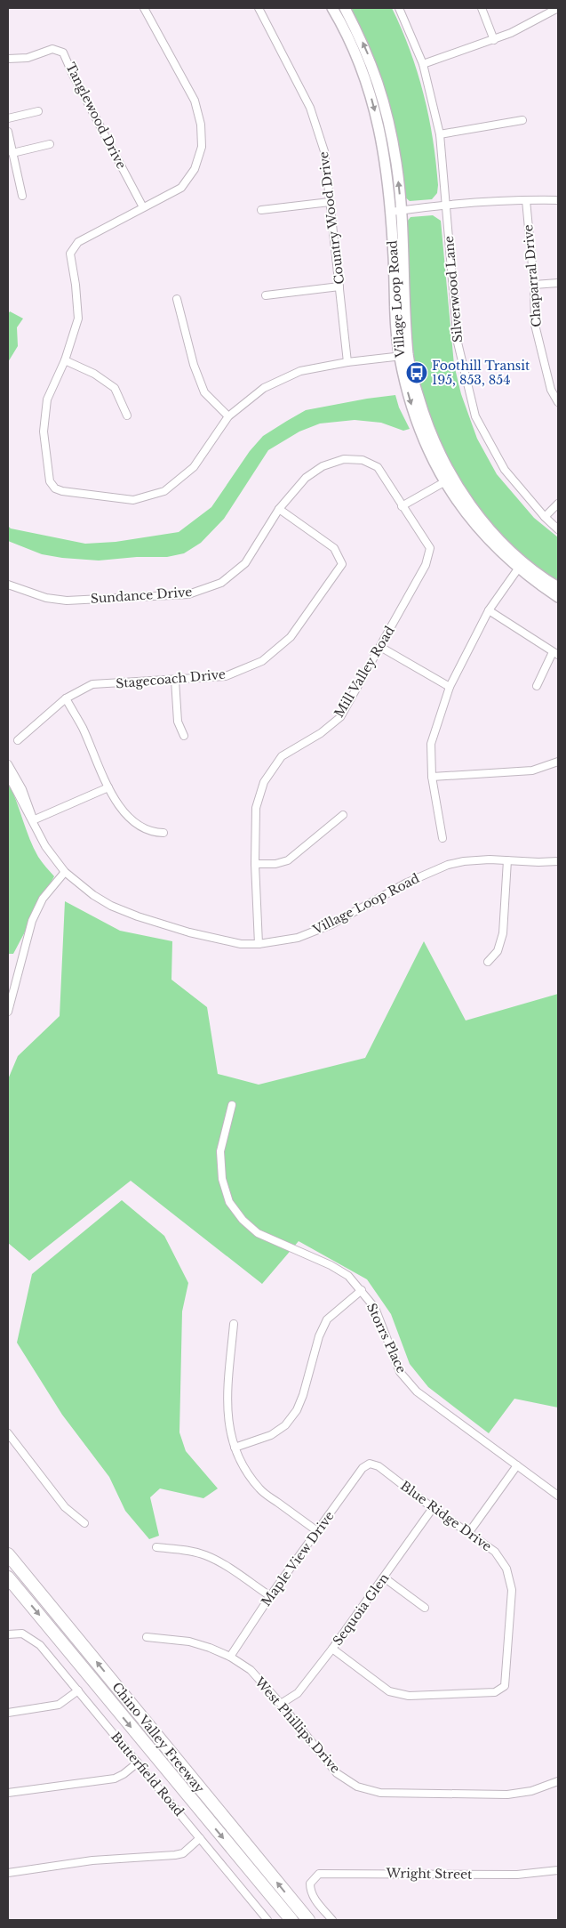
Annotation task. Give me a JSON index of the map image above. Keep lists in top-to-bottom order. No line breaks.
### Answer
{"streets":{"highway":["Chino Valley Freeway"],"main road":["Village Loop Road"],"street":["Tanglewood Drive","Country Wood Drive","Chaparral Drive","Silverwood Lane","Sundance Drive","Mill Valley Road","Stagecoach Drive","Storrs Place","Blue Ridge Drive","Maple View Drive","Sequoia Glen","West Phillips Drive","Butterfield Road","Wright Street"]},"crossings":[["Village Loop Road","Mill Valley Road"],["Sundance Drive","Mill Valley Road"],["Sundance Drive","Stagecoach Drive"],["Blue Ridge Drive","Maple View Drive"],["Blue Ridge Drive","Sequoia Glen"],["Maple View Drive","West Phillips Drive"],["Sequoia Glen","West Phillips Drive"]],"places":{"bus stop":["Foothill Transit 195, 853, 854"]}}
